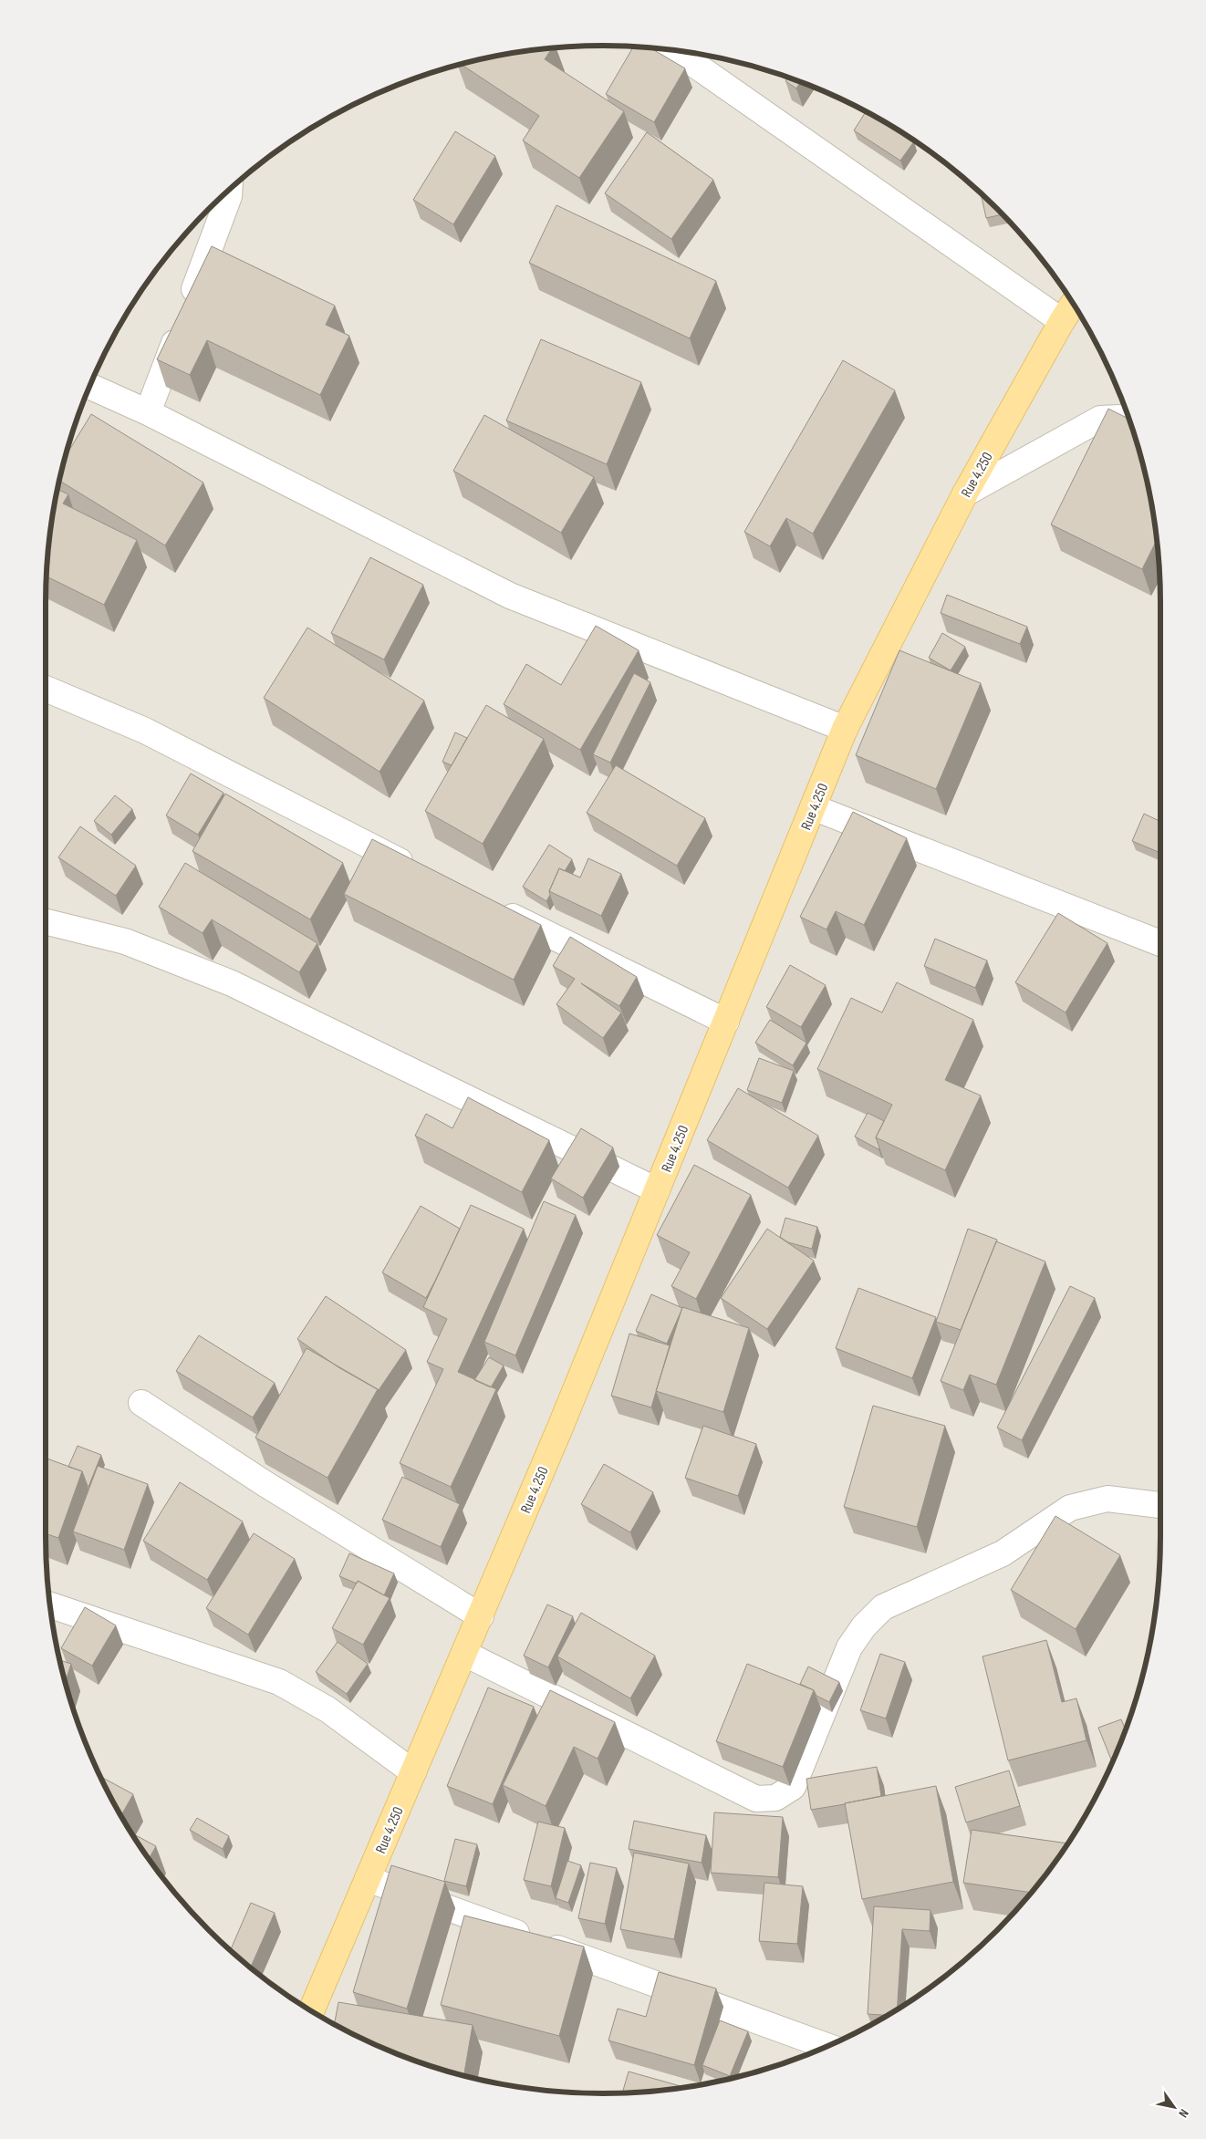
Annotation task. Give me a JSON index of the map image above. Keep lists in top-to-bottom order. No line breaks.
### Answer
{"streets":{"main road":["Rue 4.250"]},"north":"bottom right"}
